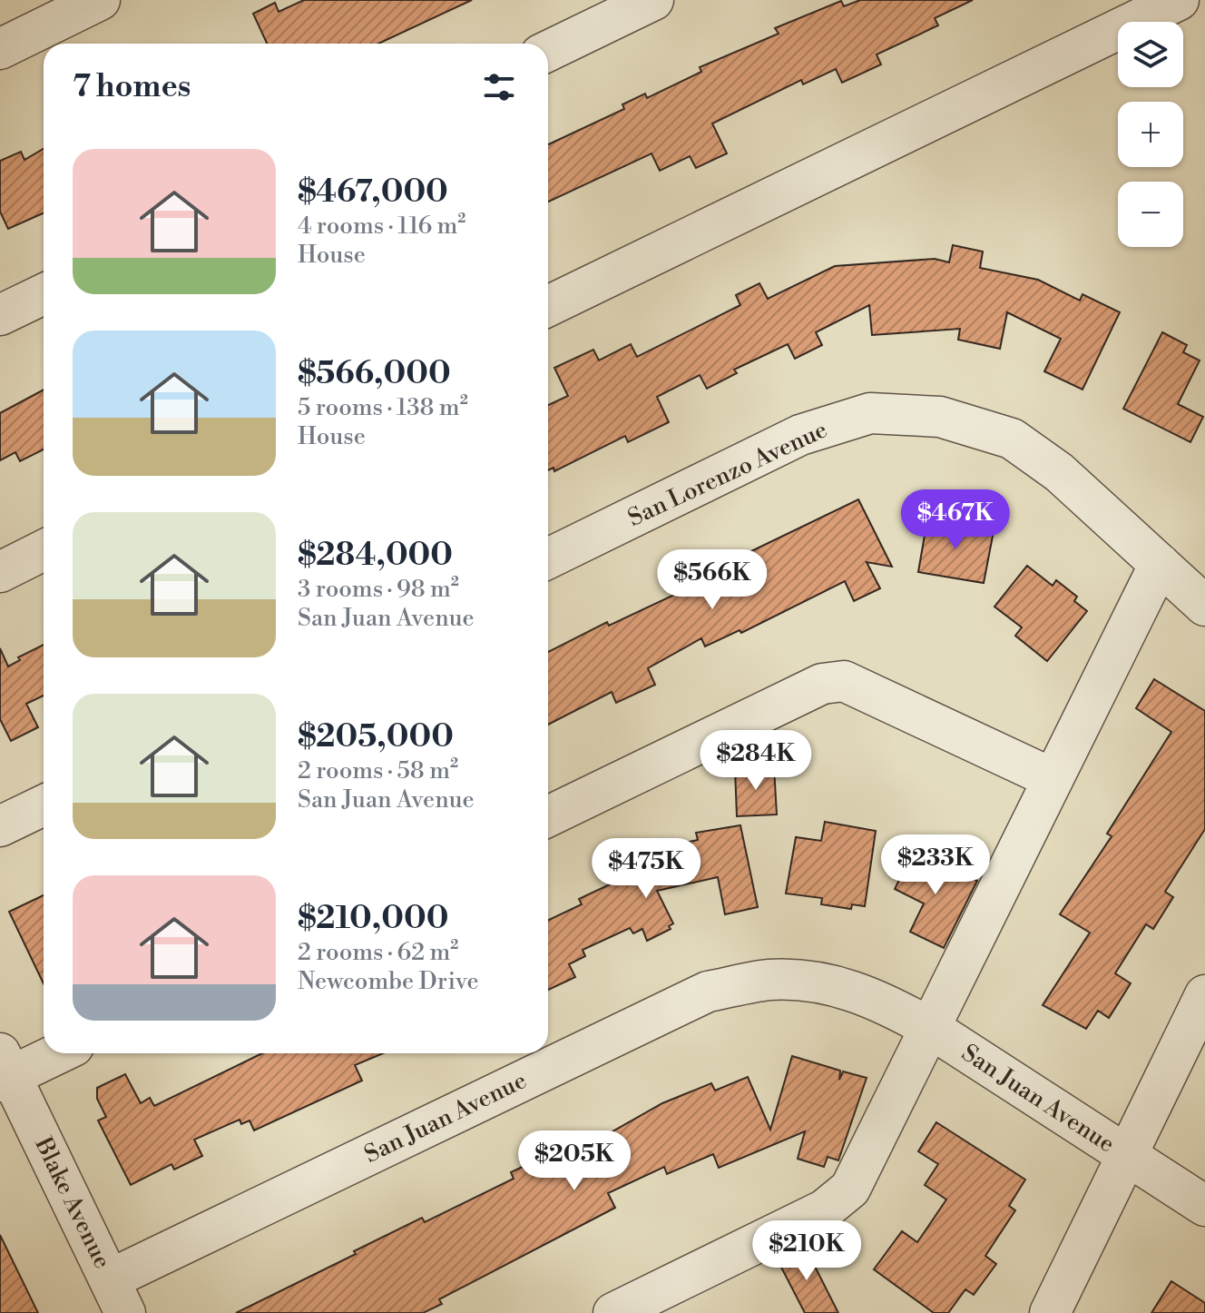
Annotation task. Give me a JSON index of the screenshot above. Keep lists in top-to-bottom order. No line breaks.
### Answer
{"streets":{"street":["San Lorenzo Avenue","San Juan Avenue","Blake Avenue"]},"crossings":[["San Juan Avenue","Blake Avenue"]],"page":{"map_buttons":["+","−"],"heading":"7 homes","list":[{"name":"$467,000","note":"4 rooms · 116 m² · House"},{"name":"$566,000","note":"5 rooms · 138 m² · House"},{"name":"$284,000","note":"3 rooms · 98 m² · San Juan Avenue"},{"name":"$205,000","note":"2 rooms · 58 m² · San Juan Avenue"},{"name":"$210,000","note":"2 rooms · 62 m² · Newcombe Drive"}],"price":["$467K","$566K","$284K","$233K","$475K","$205K","$210K"]}}
